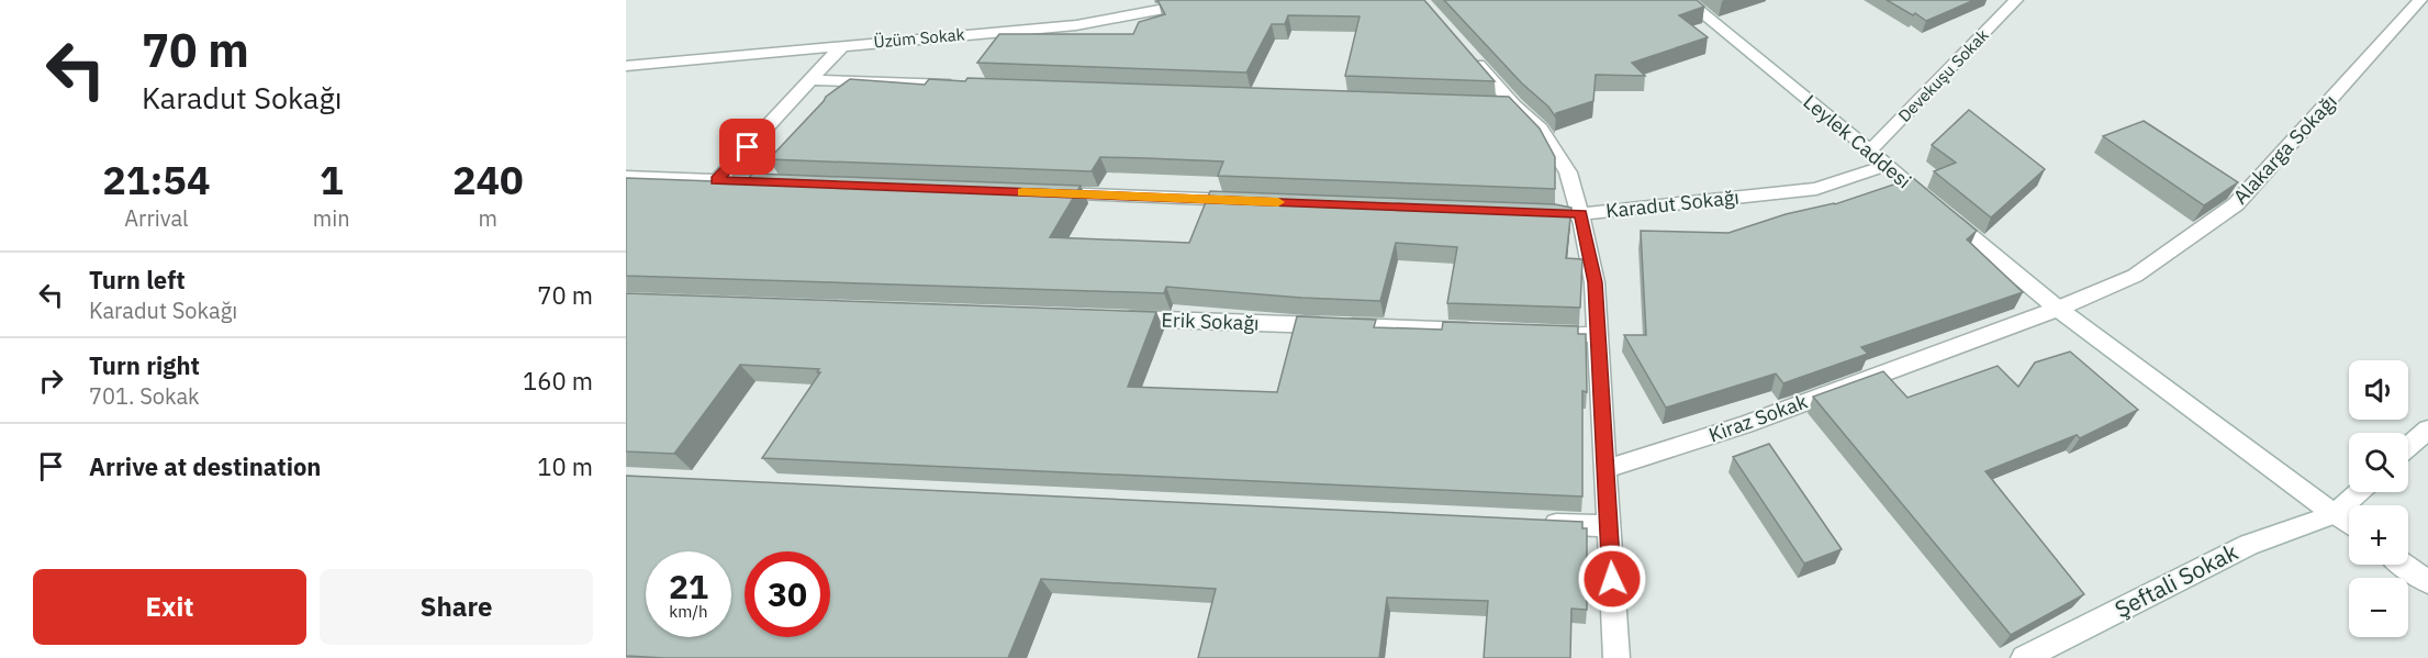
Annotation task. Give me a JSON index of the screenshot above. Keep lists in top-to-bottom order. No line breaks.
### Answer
{"streets":{"street":["Üzüm Sokak","Devekuşu Sokak","Leylek Caddesi","Alakarga Sokağı","Karadut Sokağı","Erik Sokağı","Kiraz Sokak","Şeftali Sokak"]},"crossings":[["Devekuşu Sokak","Leylek Caddesi"],["Leylek Caddesi","Alakarga Sokağı"],["Leylek Caddesi","Karadut Sokağı"],["Leylek Caddesi","Kiraz Sokak"],["Leylek Caddesi","Şeftali Sokak"],["Alakarga Sokağı","Kiraz Sokak"]],"page":{"turn":["70 m","Karadut Sokağı"],"eta":["21:54","Arrival","1","min","240","m"],"list":[{"name":"Turn left","note":"Karadut Sokağı","value":"70 m"},{"name":"Turn right","note":"701. Sokak","value":"160 m"},{"name":"Arrive at destination","value":"10 m"}],"map_buttons":["+","−"],"speed":"21 km/h","limit":"30","buttons":["Exit","Share"]}}
